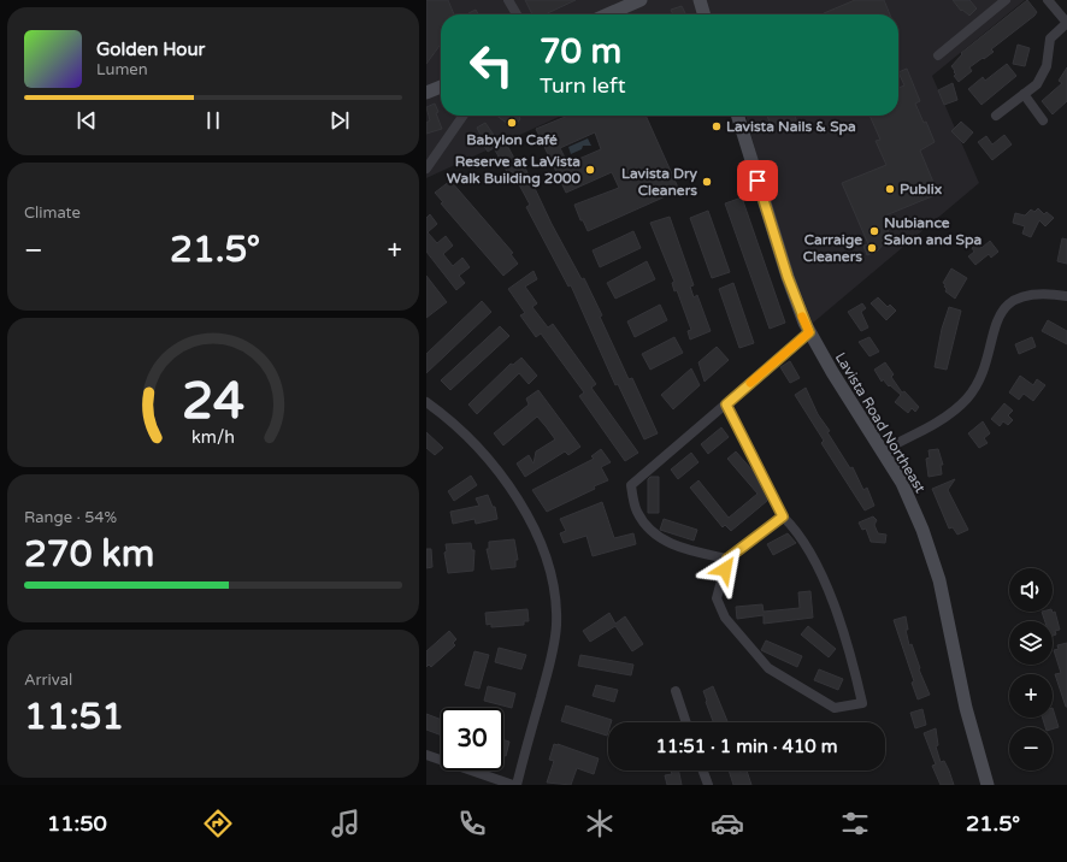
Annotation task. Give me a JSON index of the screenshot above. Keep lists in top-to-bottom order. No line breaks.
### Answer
{"streets":{"main road":["Lavista Road Northeast"]},"places":["Babylon Café","Lavista Nails & Spa","Reserve at LaVista Walk Building 2000","Lavista Dry Cleaners","Publix","Nubiance Salon and Spa","Carraige Cleaners"],"page":{"turn":["70 m","Turn left"],"song":["Golden Hour","Lumen"],"tile":["Climate",["Range · 54%","270 km"],["Arrival","11:51"]],"heat":["−","21.5°","+"],"map_buttons":["+","−"],"limit":"30","trip":"11:51 · 1 min · 410 m","tabs":["11:50","21.5°"],"gauge":["24","km/h"]}}
